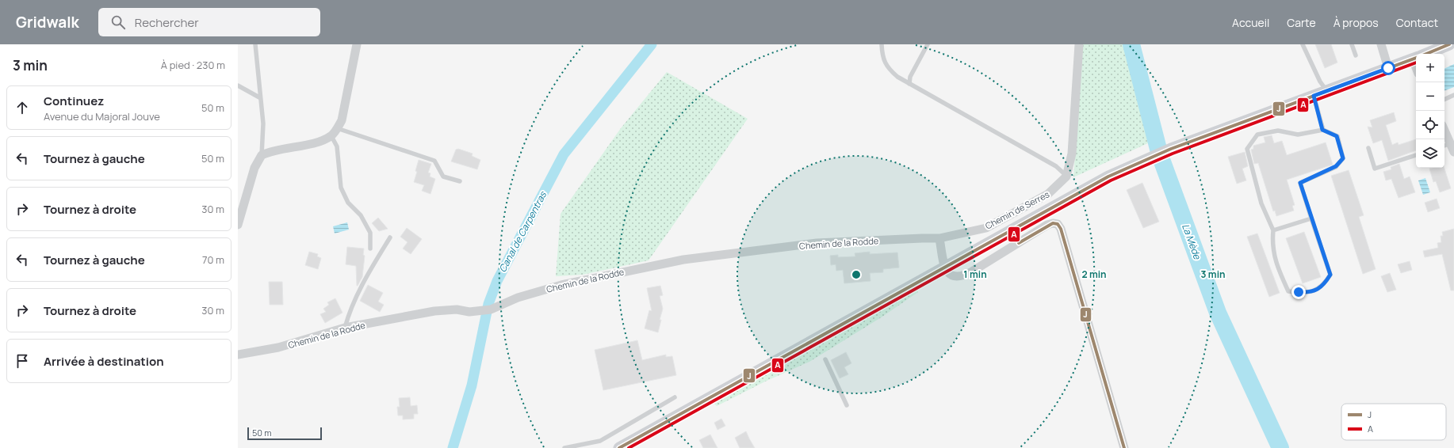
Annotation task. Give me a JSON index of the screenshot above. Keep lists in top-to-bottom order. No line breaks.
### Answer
{"streets":{"street":["Chemin de Serres","Chemin de la Rodde"]},"crossings":[["Chemin de Serres","Chemin de la Rodde"]],"water":["Canal de Carpentras","La Mède"],"lines":["transit line J","transit line A"],"legend":["J","A"],"scale_bar":"50 m","page":{"header":"Gridwalk","search":"Rechercher","nav":["Accueil","Carte","À propos","Contact"],"heading":["3 min","À pied · 230 m"],"map_buttons":["+","−"],"list":[["Continuez","Avenue du Majoral Jouve","50 m"],["Tournez à gauche","50 m"],["Tournez à droite","30 m"],["Tournez à gauche","70 m"],["Tournez à droite","30 m"],"Arrivée à destination"],"scale":"50 m"},"rings":["1 min","2 min","3 min"]}
